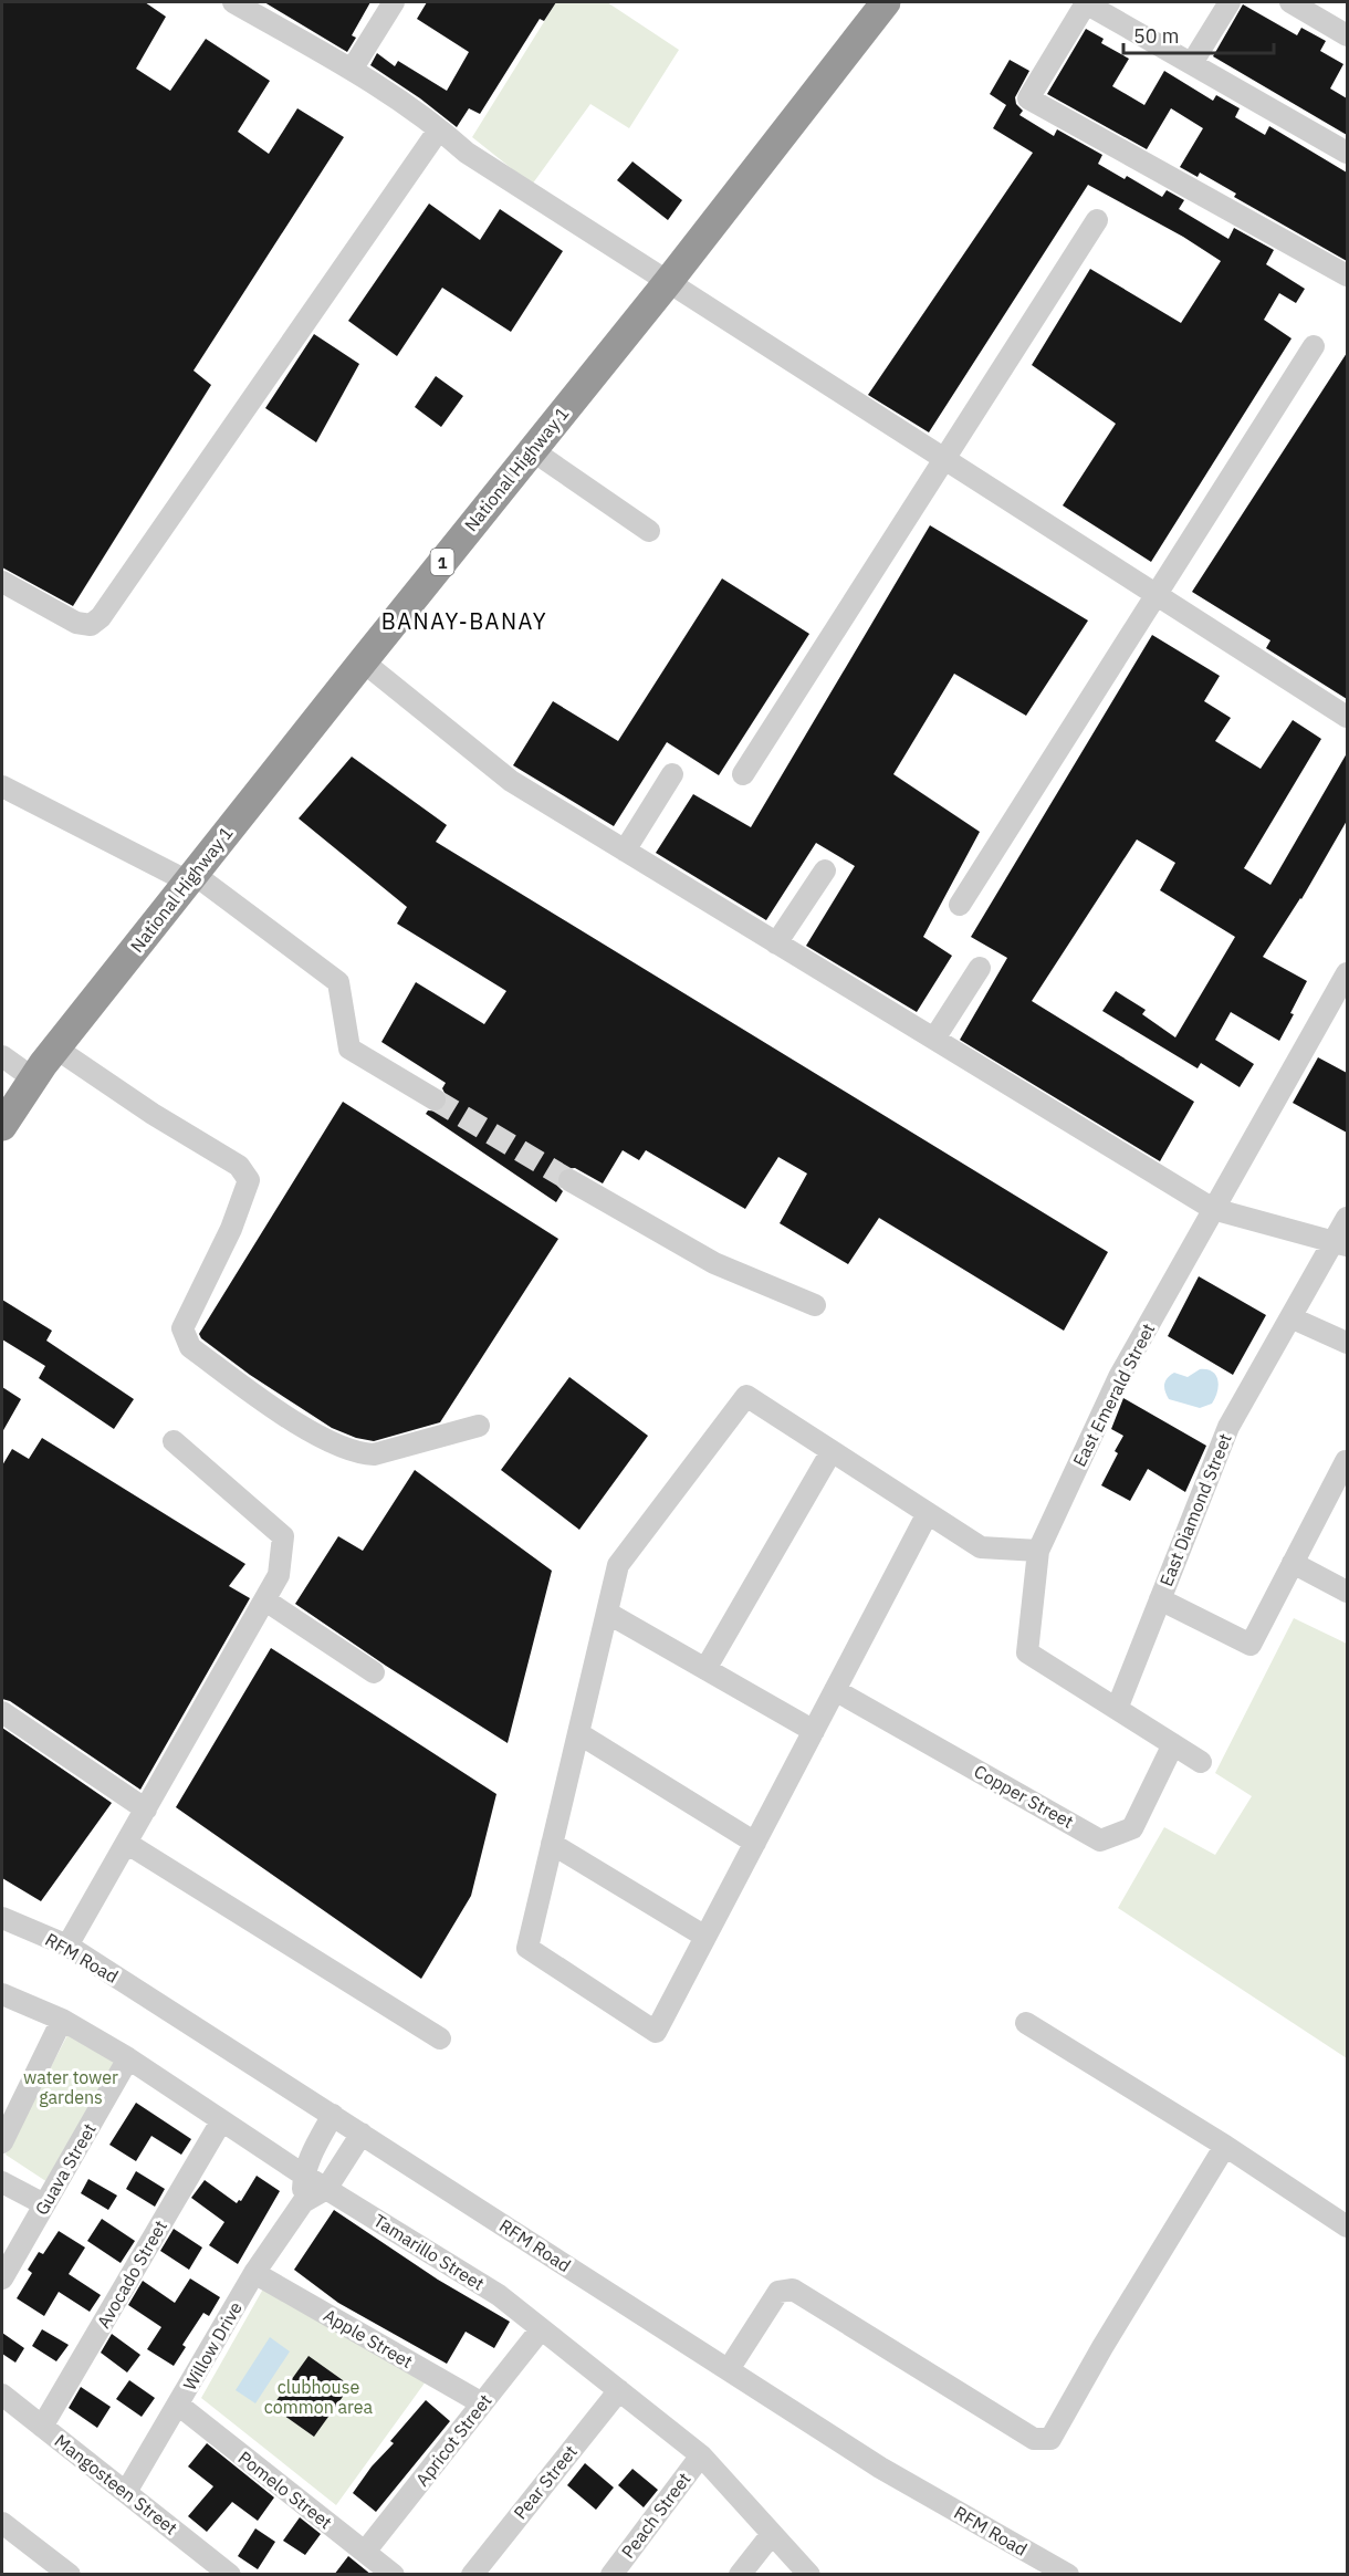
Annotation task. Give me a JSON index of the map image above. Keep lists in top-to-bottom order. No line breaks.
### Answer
{"streets":{"highway":["National Highway 1","1"],"street":["East Emerald Street","East Diamond Street","Copper Street","RFM Road","Guava Street","Tamarillo Street","Avocado Street","Apple Street","Willow Drive","Apricot Street","Pear Street","Mangosteen Street","Pomelo Street","Peach Street"]},"crossings":[["East Emerald Street","East Diamond Street"],["East Emerald Street","Copper Street"],["Guava Street","Tamarillo Street"],["Tamarillo Street","Avocado Street"],["Tamarillo Street","Apricot Street"],["Tamarillo Street","Pear Street"],["Tamarillo Street","Peach Street"],["Avocado Street","Mangosteen Street"],["Apple Street","Willow Drive"],["Apple Street","Apricot Street"],["Willow Drive","Mangosteen Street"],["Willow Drive","Pomelo Street"],["Apricot Street","Pomelo Street"]],"districts":["BANAY-BANAY"],"parks":["water tower gardens","clubhouse common area"],"scale_bar":"50 m"}
